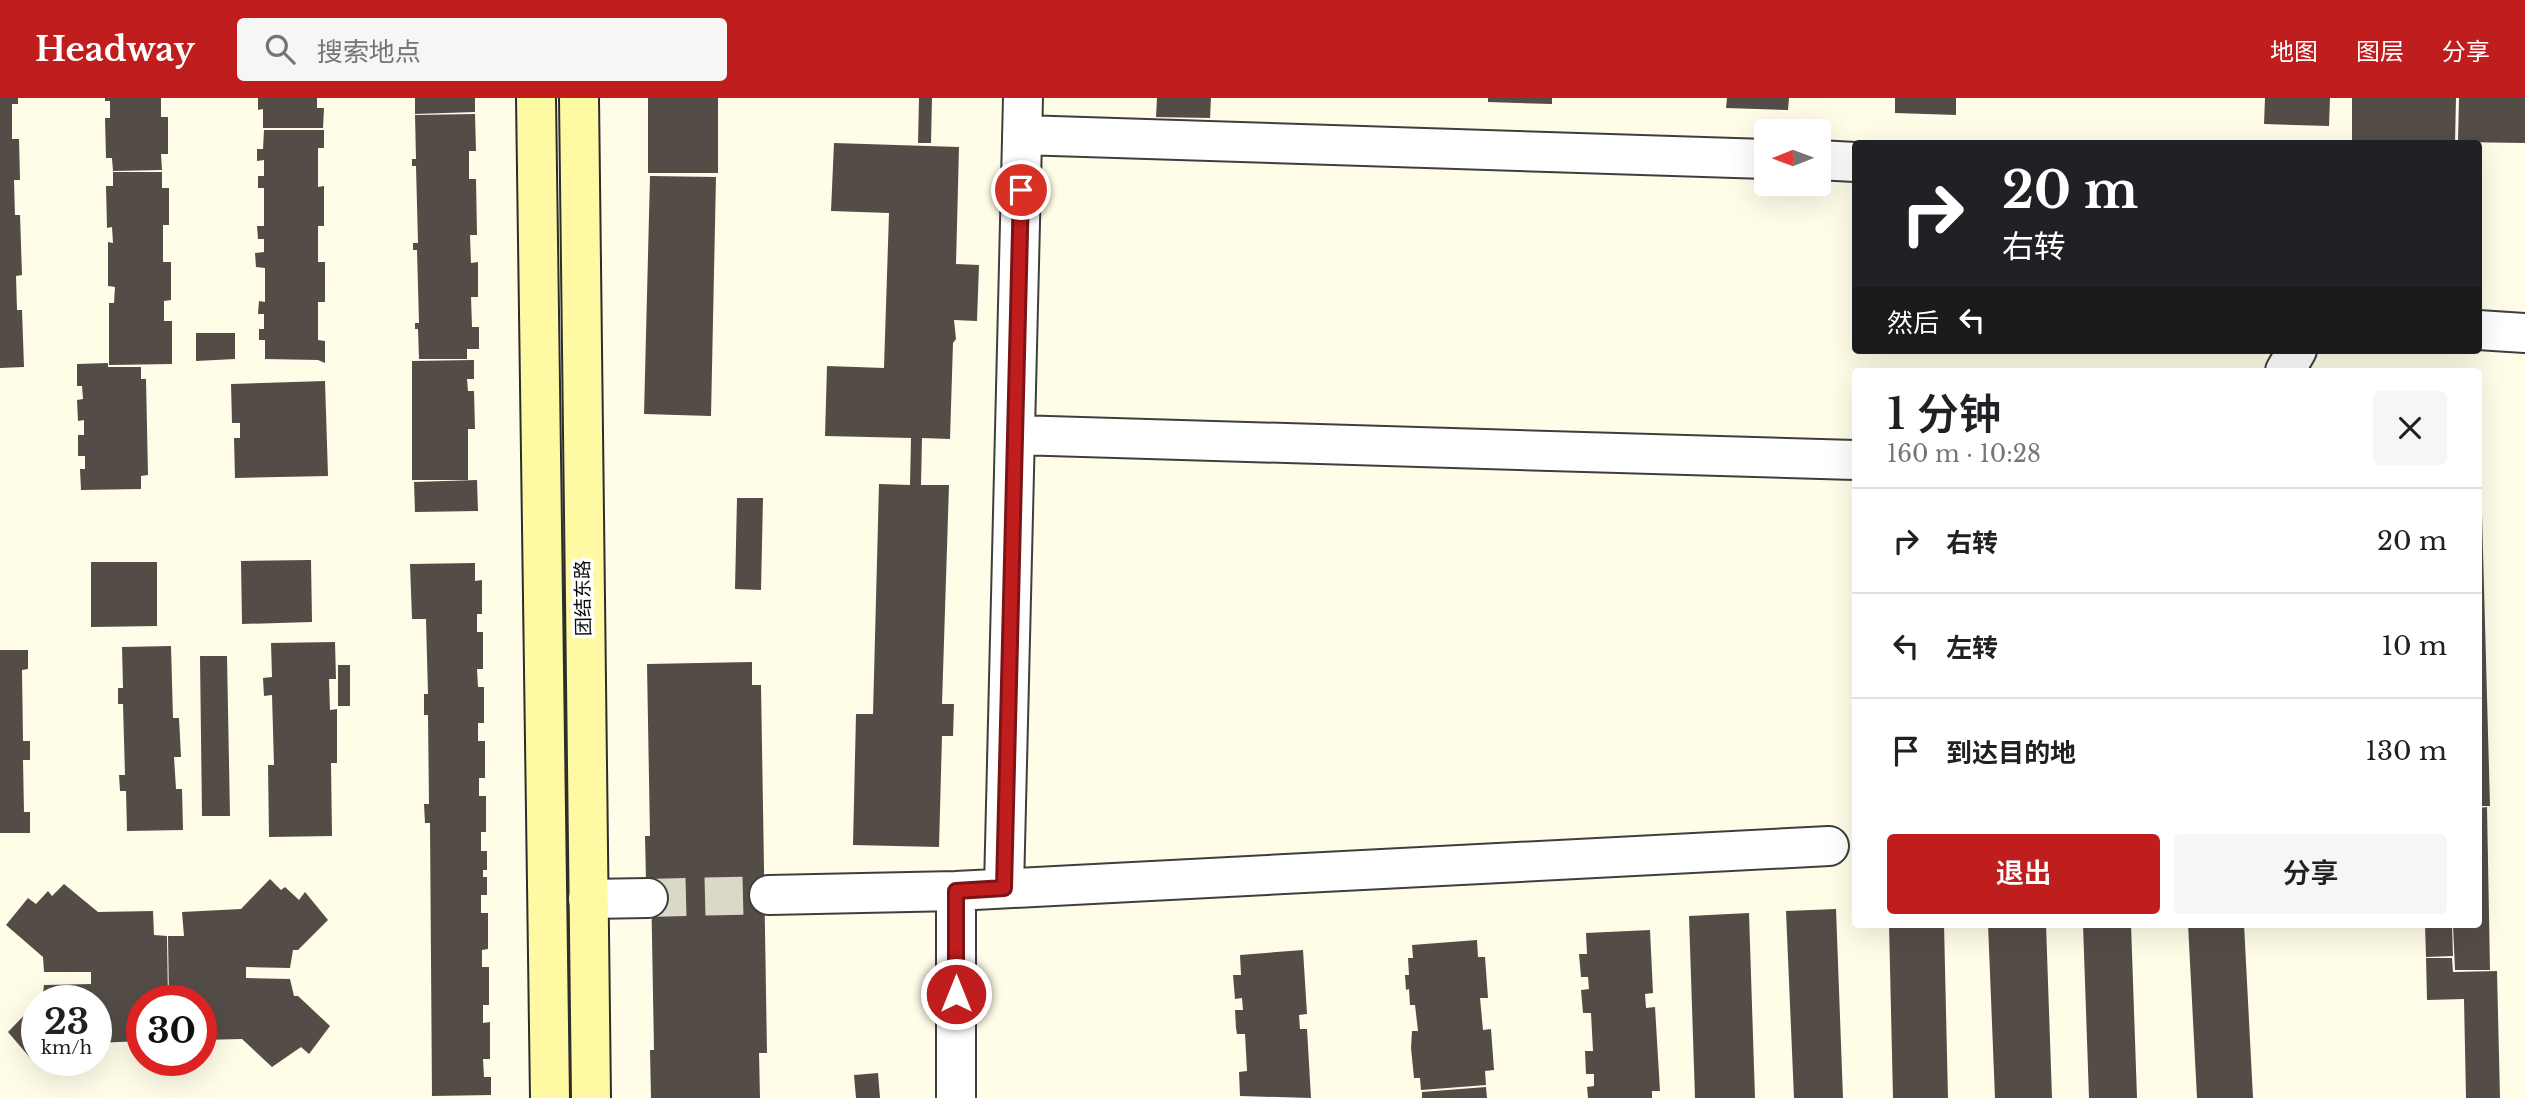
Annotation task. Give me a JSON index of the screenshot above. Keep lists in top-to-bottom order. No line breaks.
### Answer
{"streets":{"street":["团结东路"]},"north":"left","page":{"header":"Headway","search":"搜索地点","nav":["地图","图层","分享"],"turn":["20 m","右转"],"then":"然后","heading":["1 分钟","160 m · 10:28"],"list":[{"name":"右转","value":"20 m"},{"name":"左转","value":"10 m"},{"name":"到达目的地","value":"130 m"}],"buttons":["退出","分享"],"speed":"23 km/h","limit":"30"}}
